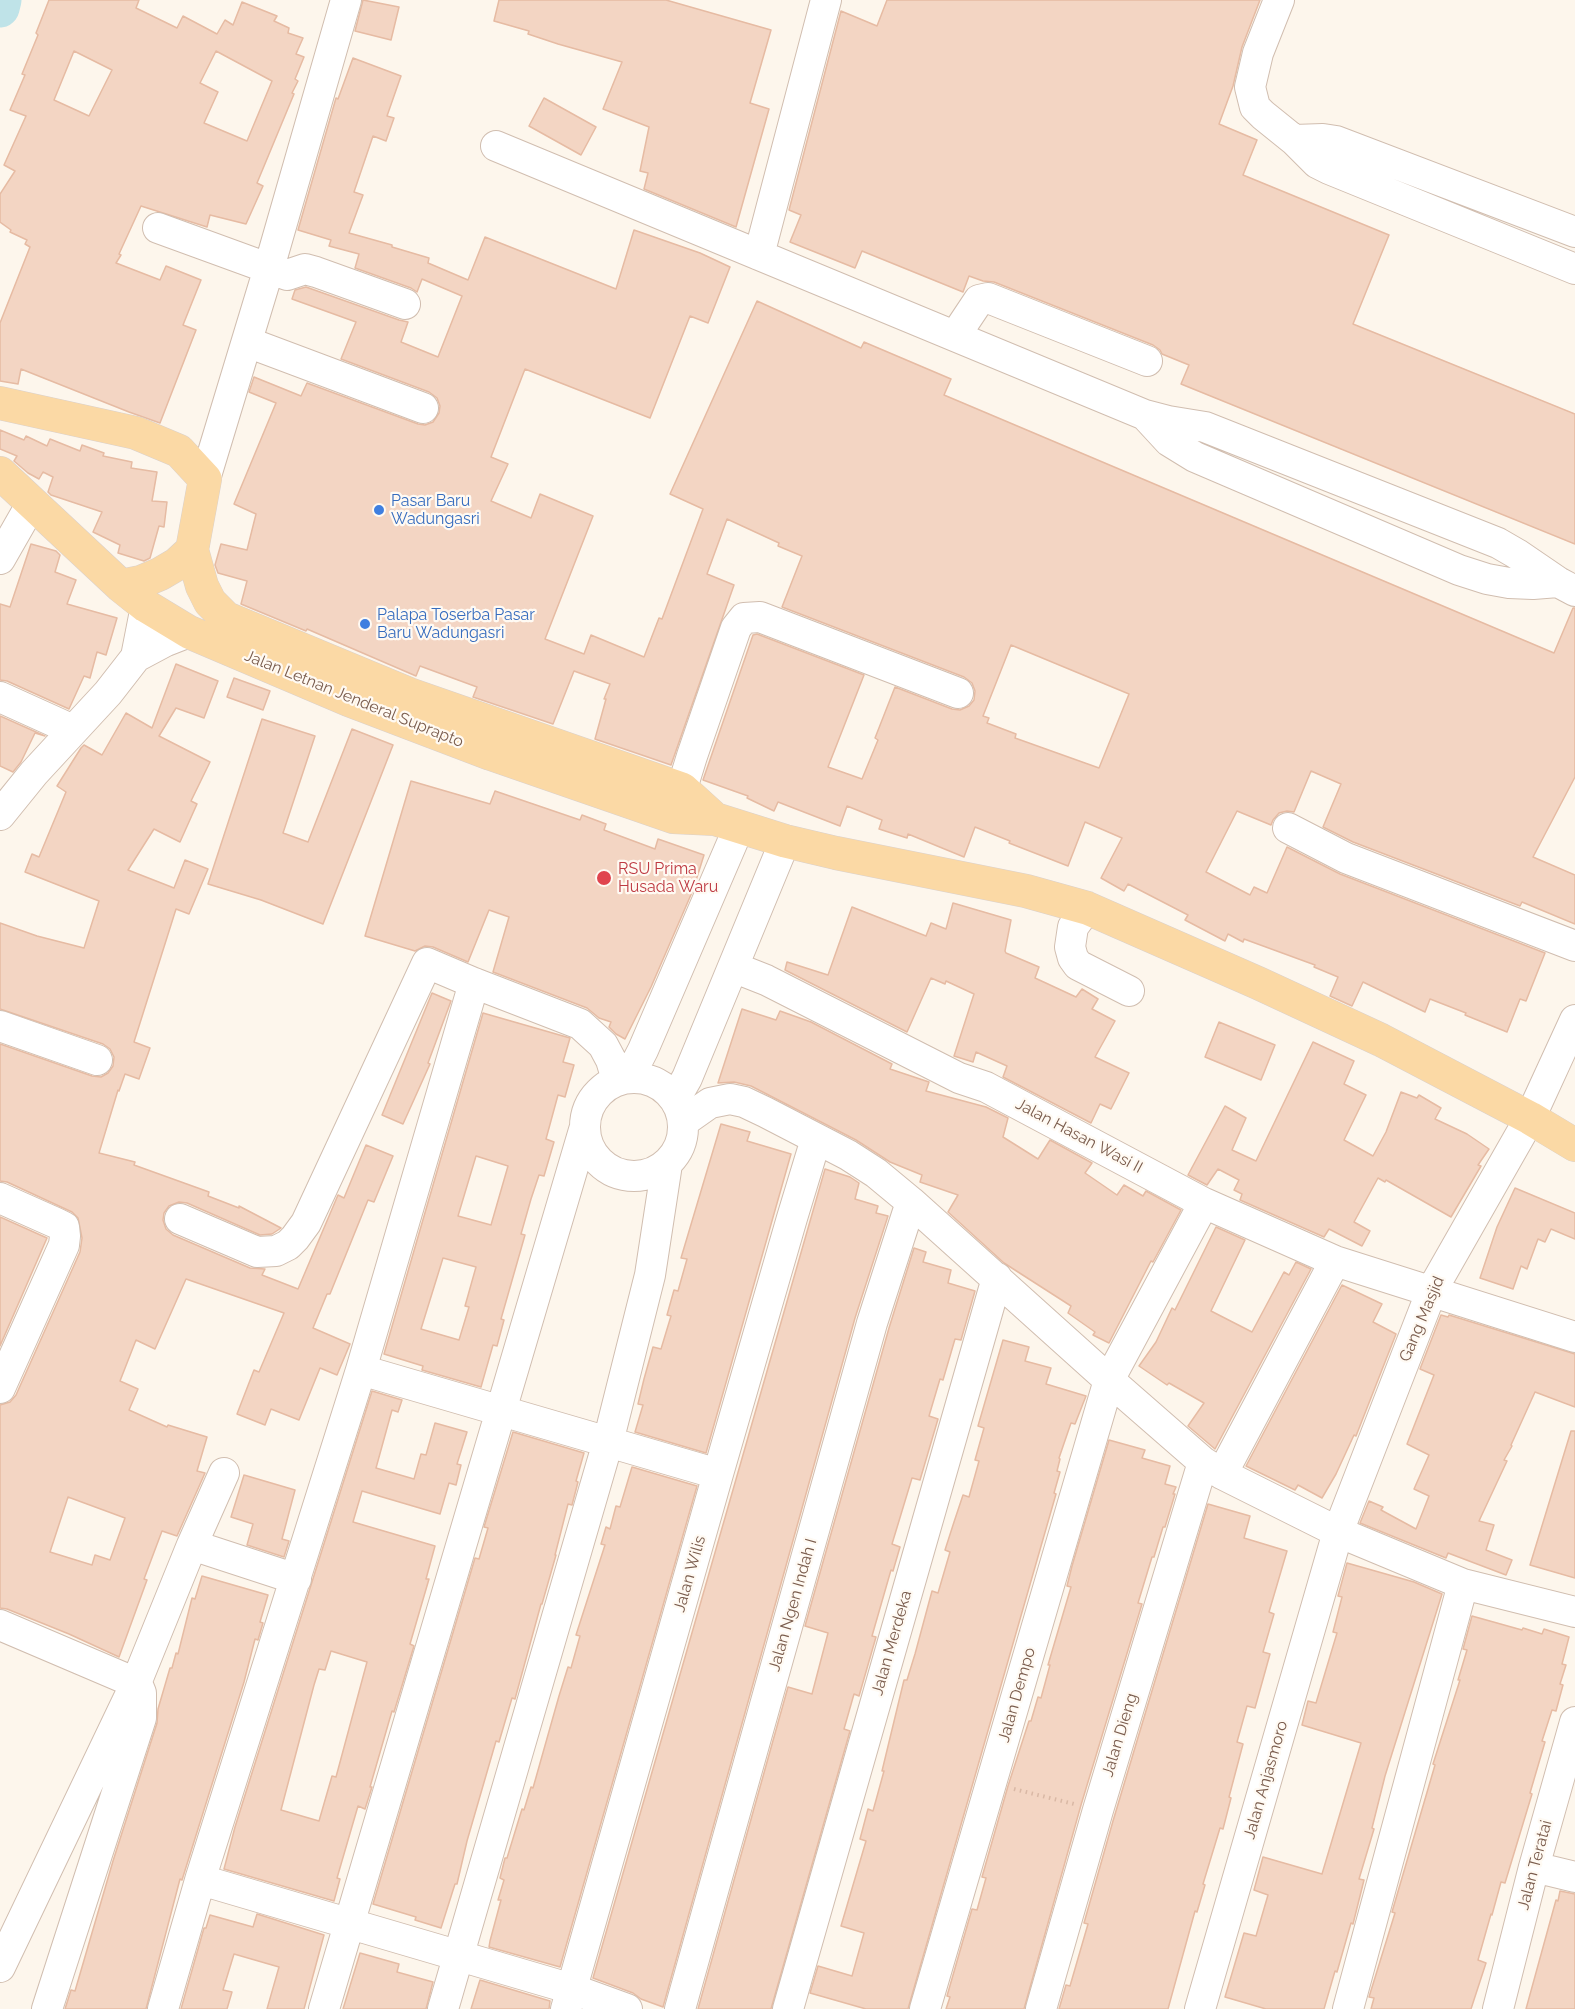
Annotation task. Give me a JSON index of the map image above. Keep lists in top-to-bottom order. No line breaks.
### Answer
{"streets":{"main road":["Jalan Letnan Jenderal Suprapto"],"street":["Jalan Hasan Wasi II","Gang Masjid","Jalan Wilis","Jalan Ngen Indah I","Jalan Merdeka","Jalan Dempo","Jalan Dieng","Jalan Anjasmoro","Jalan Teratai"]},"crossings":[["Jalan Letnan Jenderal Suprapto","Gang Masjid"],["Jalan Hasan Wasi II","Gang Masjid"],["Jalan Hasan Wasi II","Jalan Dempo"],["Jalan Hasan Wasi II","Jalan Dieng"],["Gang Masjid","Jalan Anjasmoro"]],"places":["Pasar Baru Wadungasri","Palapa Toserba Pasar Baru Wadungasri","RSU Prima Husada Waru"]}
